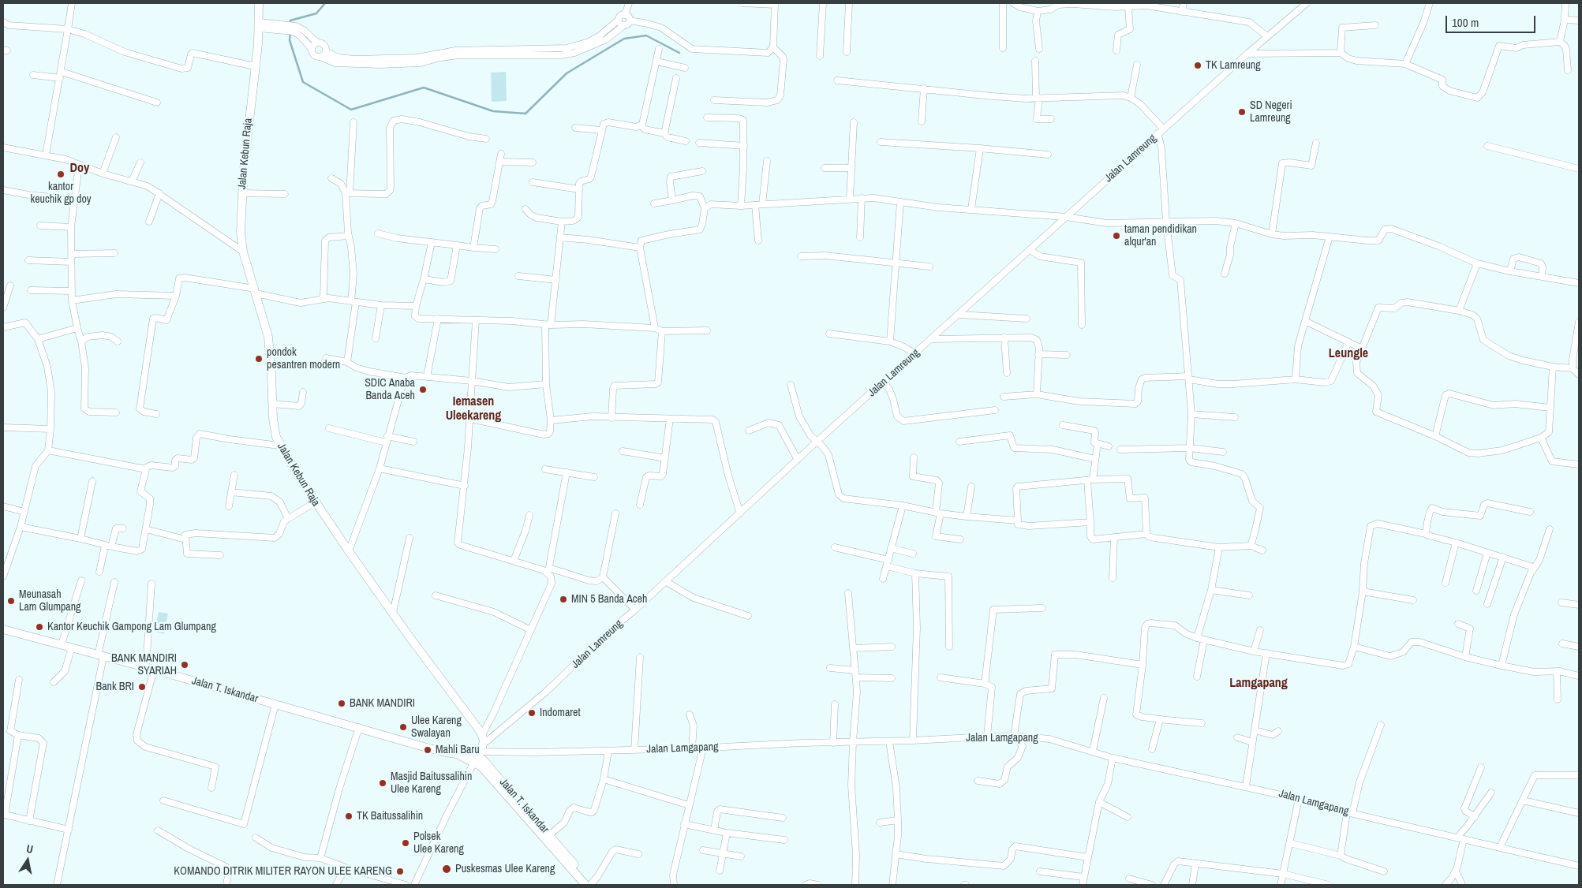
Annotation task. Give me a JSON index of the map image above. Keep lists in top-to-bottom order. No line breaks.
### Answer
{"streets":{"street":["Jalan Kebun Raja","Jalan Lamreung","Jalan T. Iskandar","Jalan Lamgapang"]},"crossings":[["Jalan Lamreung","Jalan T. Iskandar"],["Jalan Lamreung","Jalan Lamgapang"],["Jalan T. Iskandar","Jalan Lamgapang"]],"districts":["Doy","Leungle","Iemasen Uleekareng","Lamgapang"],"places":["TK Lamreung","SD Negeri Lamreung","kantor keuchik gp doy","taman pendidikan alqur'an","pondok pesantren modern","SDIC Anaba Banda Aceh","MIN 5 Banda Aceh","Meunasah Lam Glumpang","Kantor Keuchik Gampong Lam Glumpang","BANK MANDIRI SYARIAH","Bank BRI","BANK MANDIRI","Indomaret","Ulee Kareng Swalayan","Mahli Baru","Masjid Baitussalihin Ulee Kareng","TK Baitussalihin","Polsek Ulee Kareng","Puskesmas Ulee Kareng","KOMANDO DITRIK MILITER RAYON ULEE KARENG"],"scale_bar":"100 m","north":"top"}
